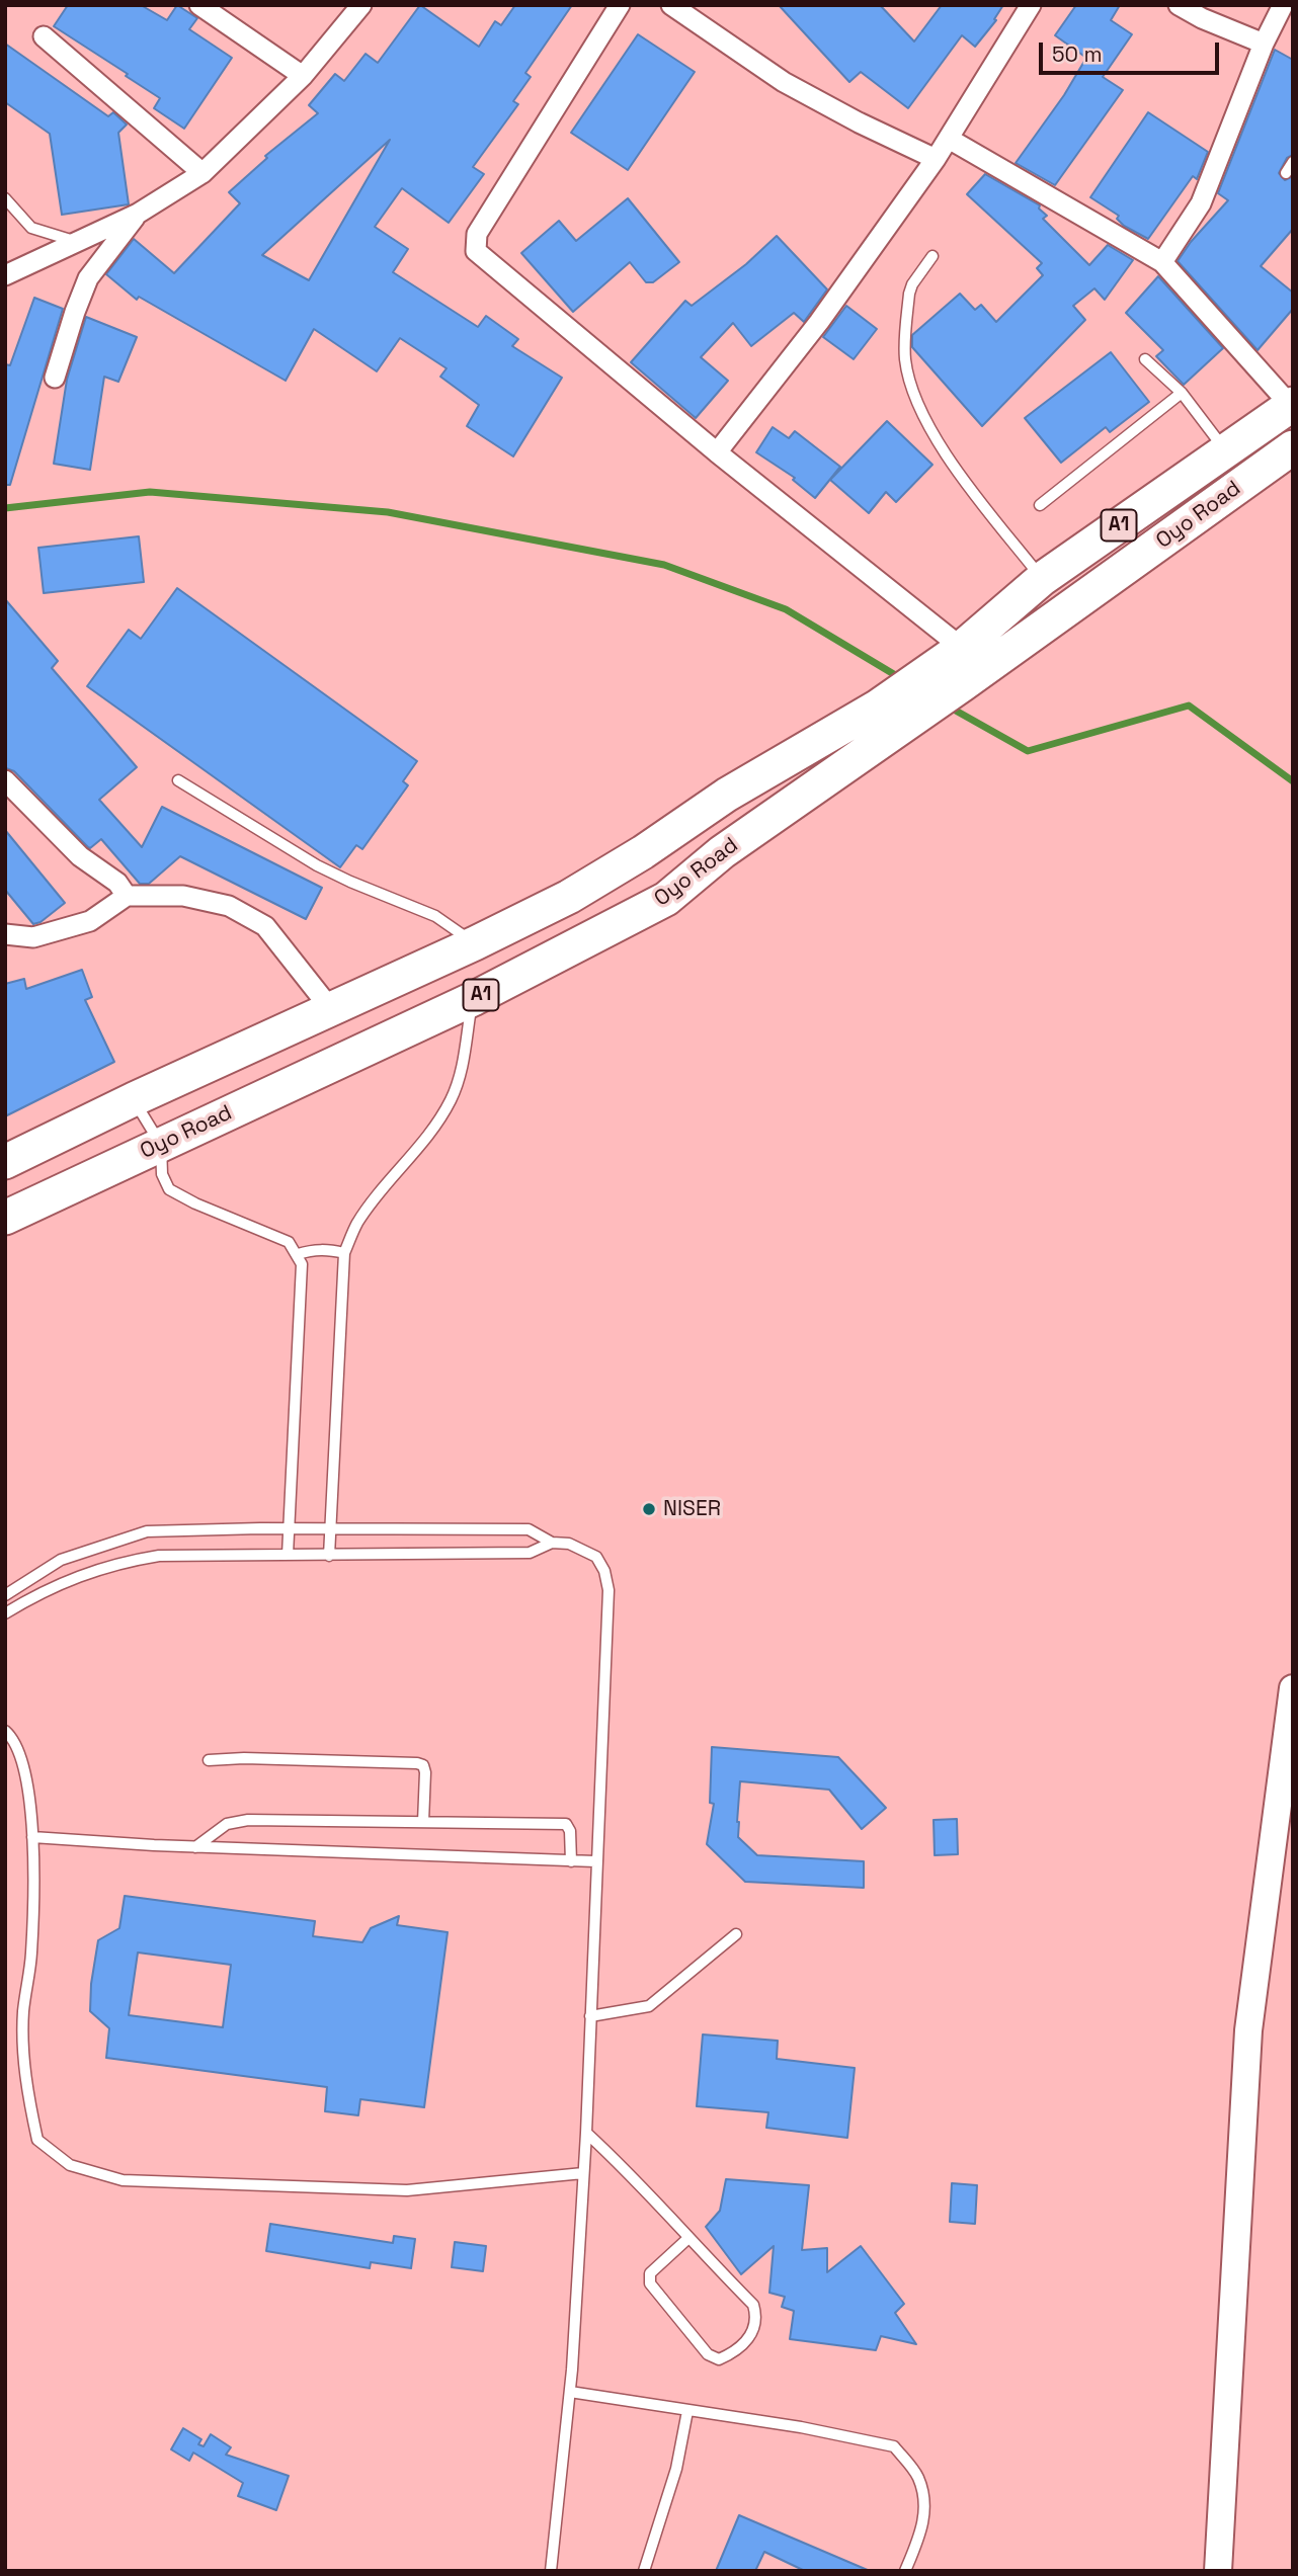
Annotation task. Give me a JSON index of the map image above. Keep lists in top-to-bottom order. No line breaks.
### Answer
{"streets":{"highway":["Oyo Road","A1"]},"places":["NISER"],"scale_bar":"50 m"}
